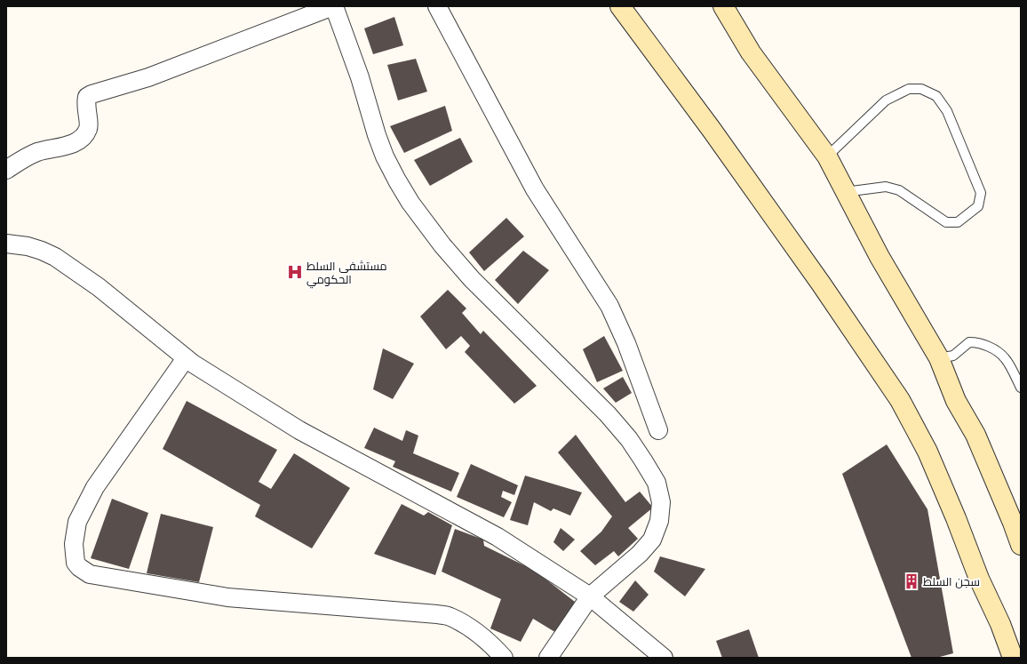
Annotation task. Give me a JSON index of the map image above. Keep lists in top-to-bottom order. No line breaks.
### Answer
{"places":{"hospital":["مستشفى السلط الحكومي"],"building":["سجن السلط"]}}
